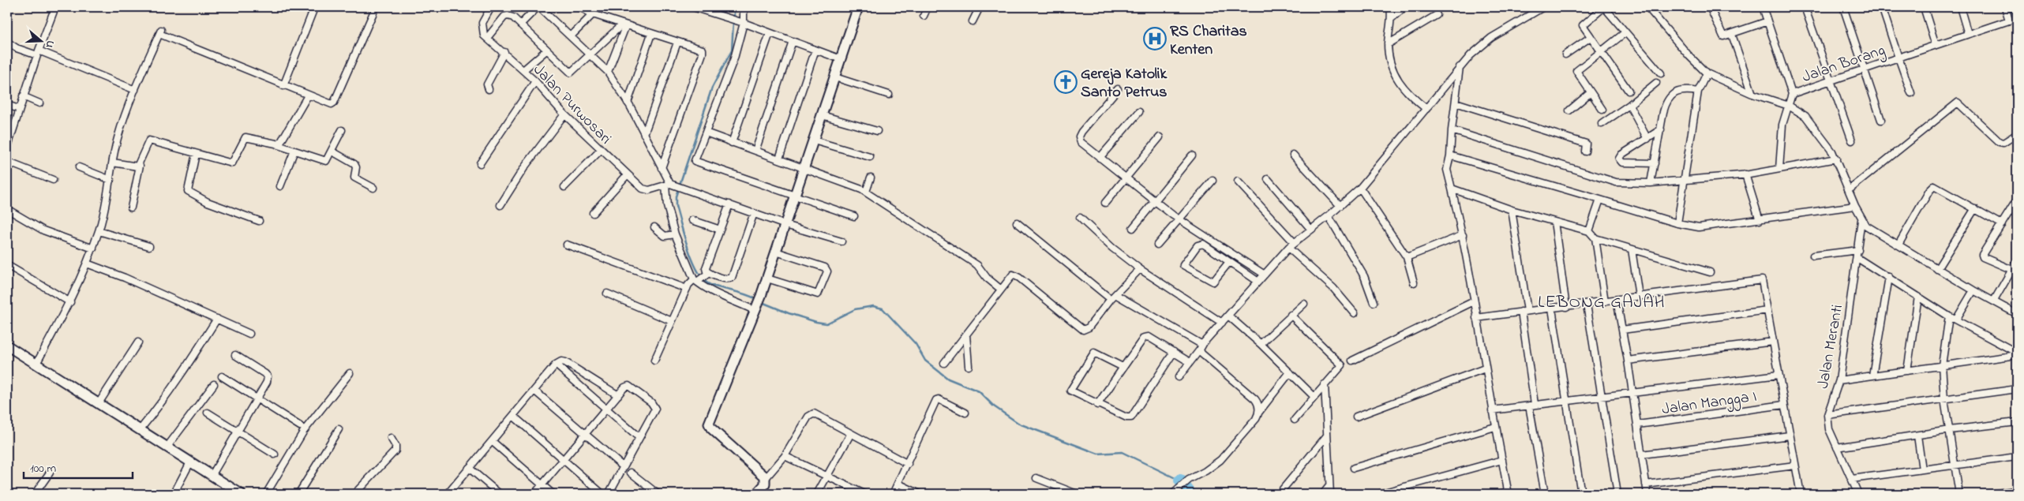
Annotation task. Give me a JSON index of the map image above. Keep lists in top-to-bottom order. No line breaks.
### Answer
{"streets":{"street":["Jalan Borang","Jalan Purwosari","Jalan Meranti","Jalan Mangga I"]},"districts":["LEBONG GAJAH"],"places":{"hospital":["RS Charitas Kenten"],"church":["Gereja Katolik Santo Petrus"]},"scale_bar":"100 m","north":"right"}
